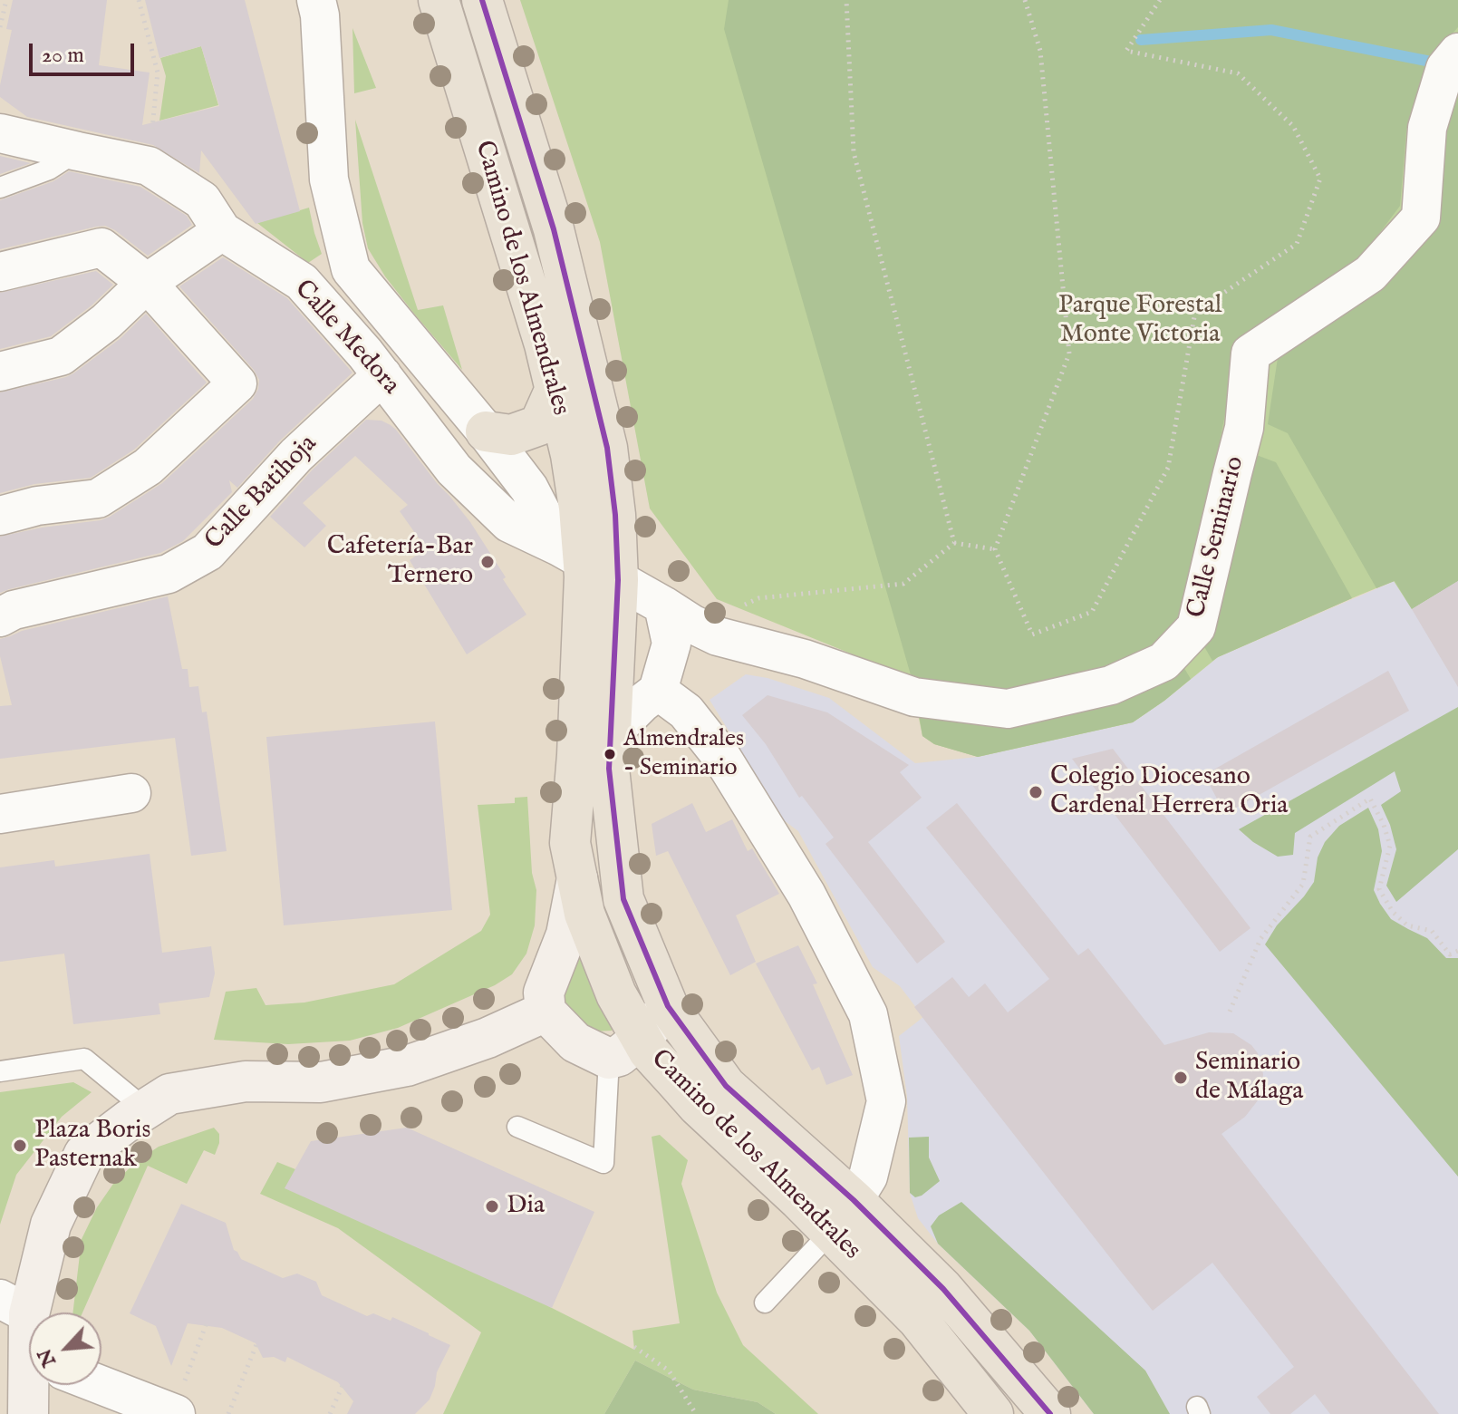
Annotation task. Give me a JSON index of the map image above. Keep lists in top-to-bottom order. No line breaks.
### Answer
{"streets":{"main road":["Camino de los Almendrales"],"street":["Calle Medora","Calle Batihoja","Calle Seminario"]},"crossings":[["Camino de los Almendrales","Calle Medora"],["Calle Medora","Calle Batihoja"]],"parks":["Parque Forestal Monte Victoria"],"places":["Cafetería-Bar Ternero","Almendrales - Seminario","Colegio Diocesano Cardenal Herrera Oria","Seminario de Málaga","Plaza Boris Pasternak","Dia"],"scale_bar":"20 m","north":"bottom left"}
